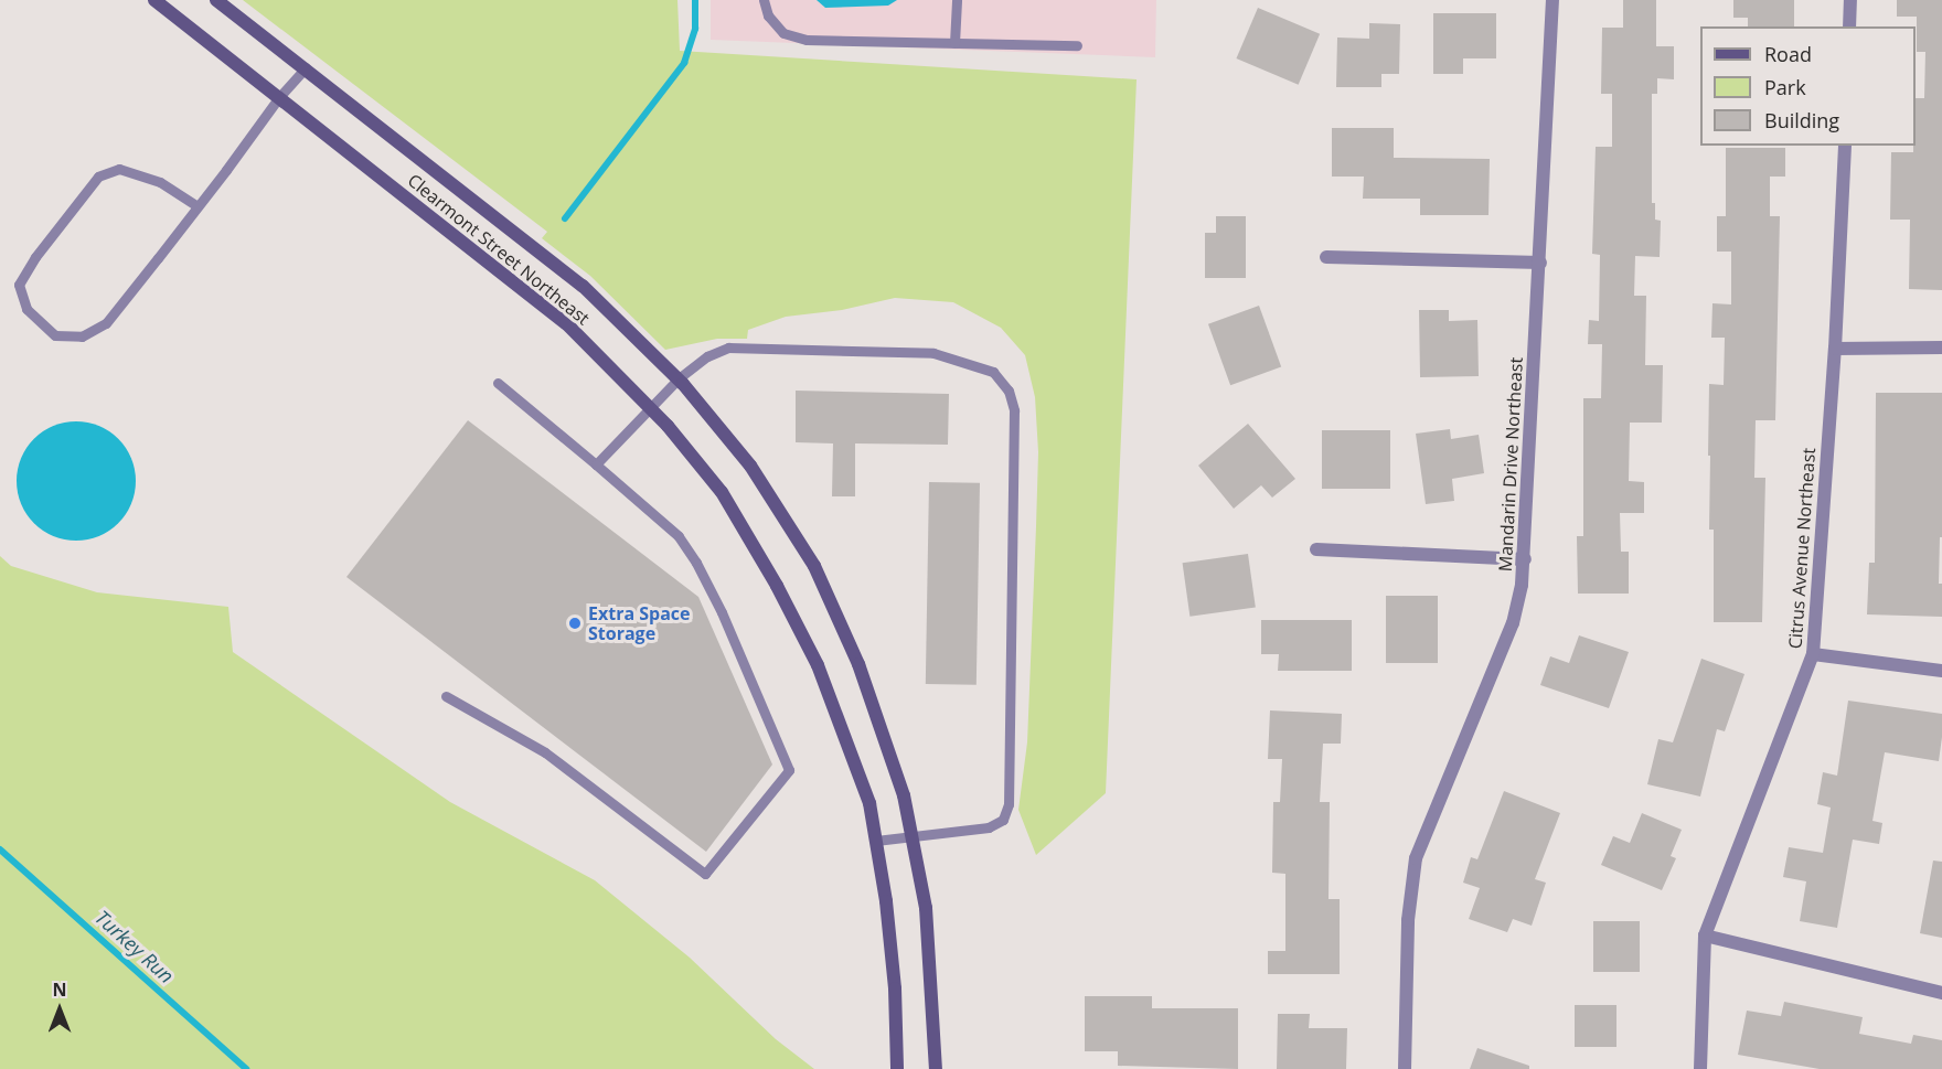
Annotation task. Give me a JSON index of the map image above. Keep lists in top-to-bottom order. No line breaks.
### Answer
{"streets":{"street":["Clearmont Street Northeast","Mandarin Drive Northeast","Citrus Avenue Northeast"]},"water":["Turkey Run"],"places":["Extra Space Storage"],"legend":["Road","Park","Building"],"north":"top"}
